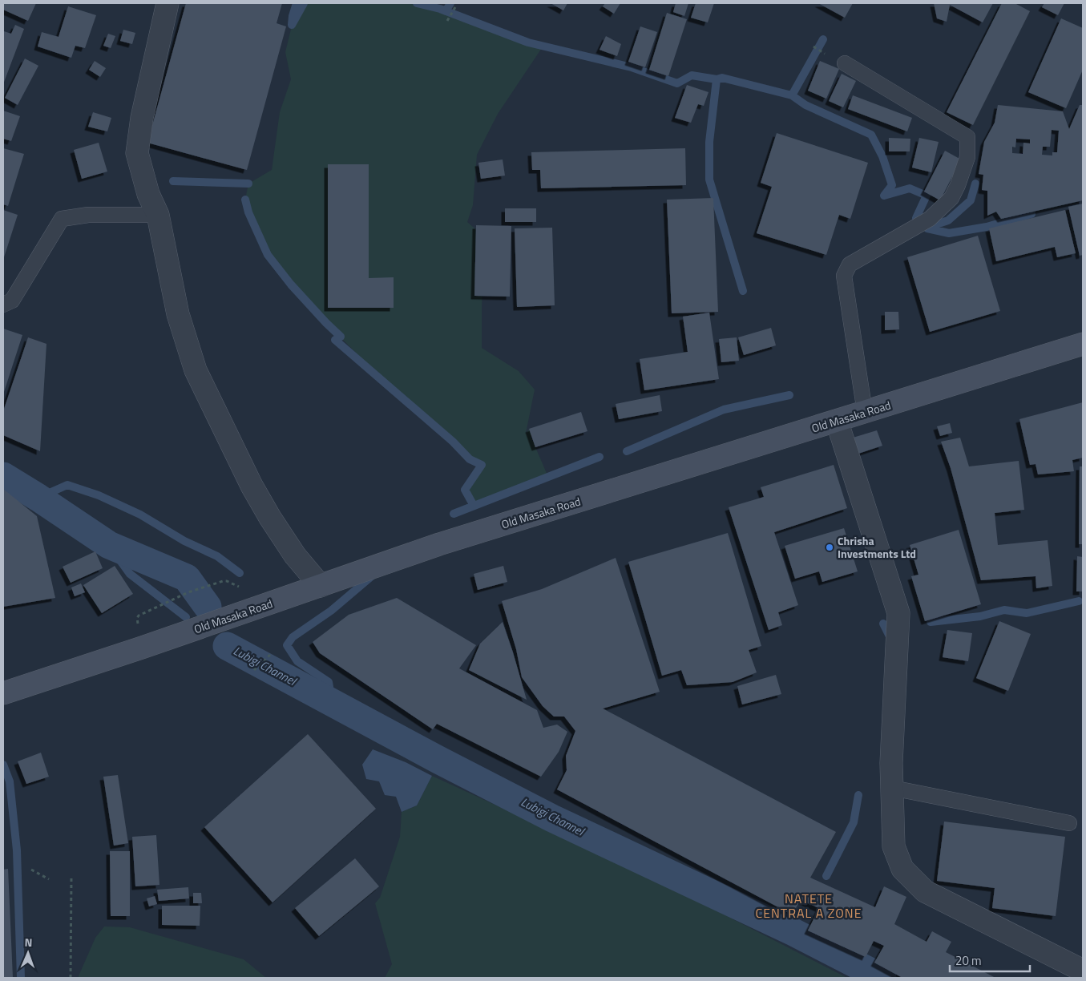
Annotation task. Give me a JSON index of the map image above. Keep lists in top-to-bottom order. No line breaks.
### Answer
{"streets":{"main road":["Old Masaka Road"]},"districts":["NATETE CENTRAL A ZONE"],"water":["Lubigi Channel"],"places":["Chrisha Investments Ltd"],"scale_bar":"20 m","north":"top"}
